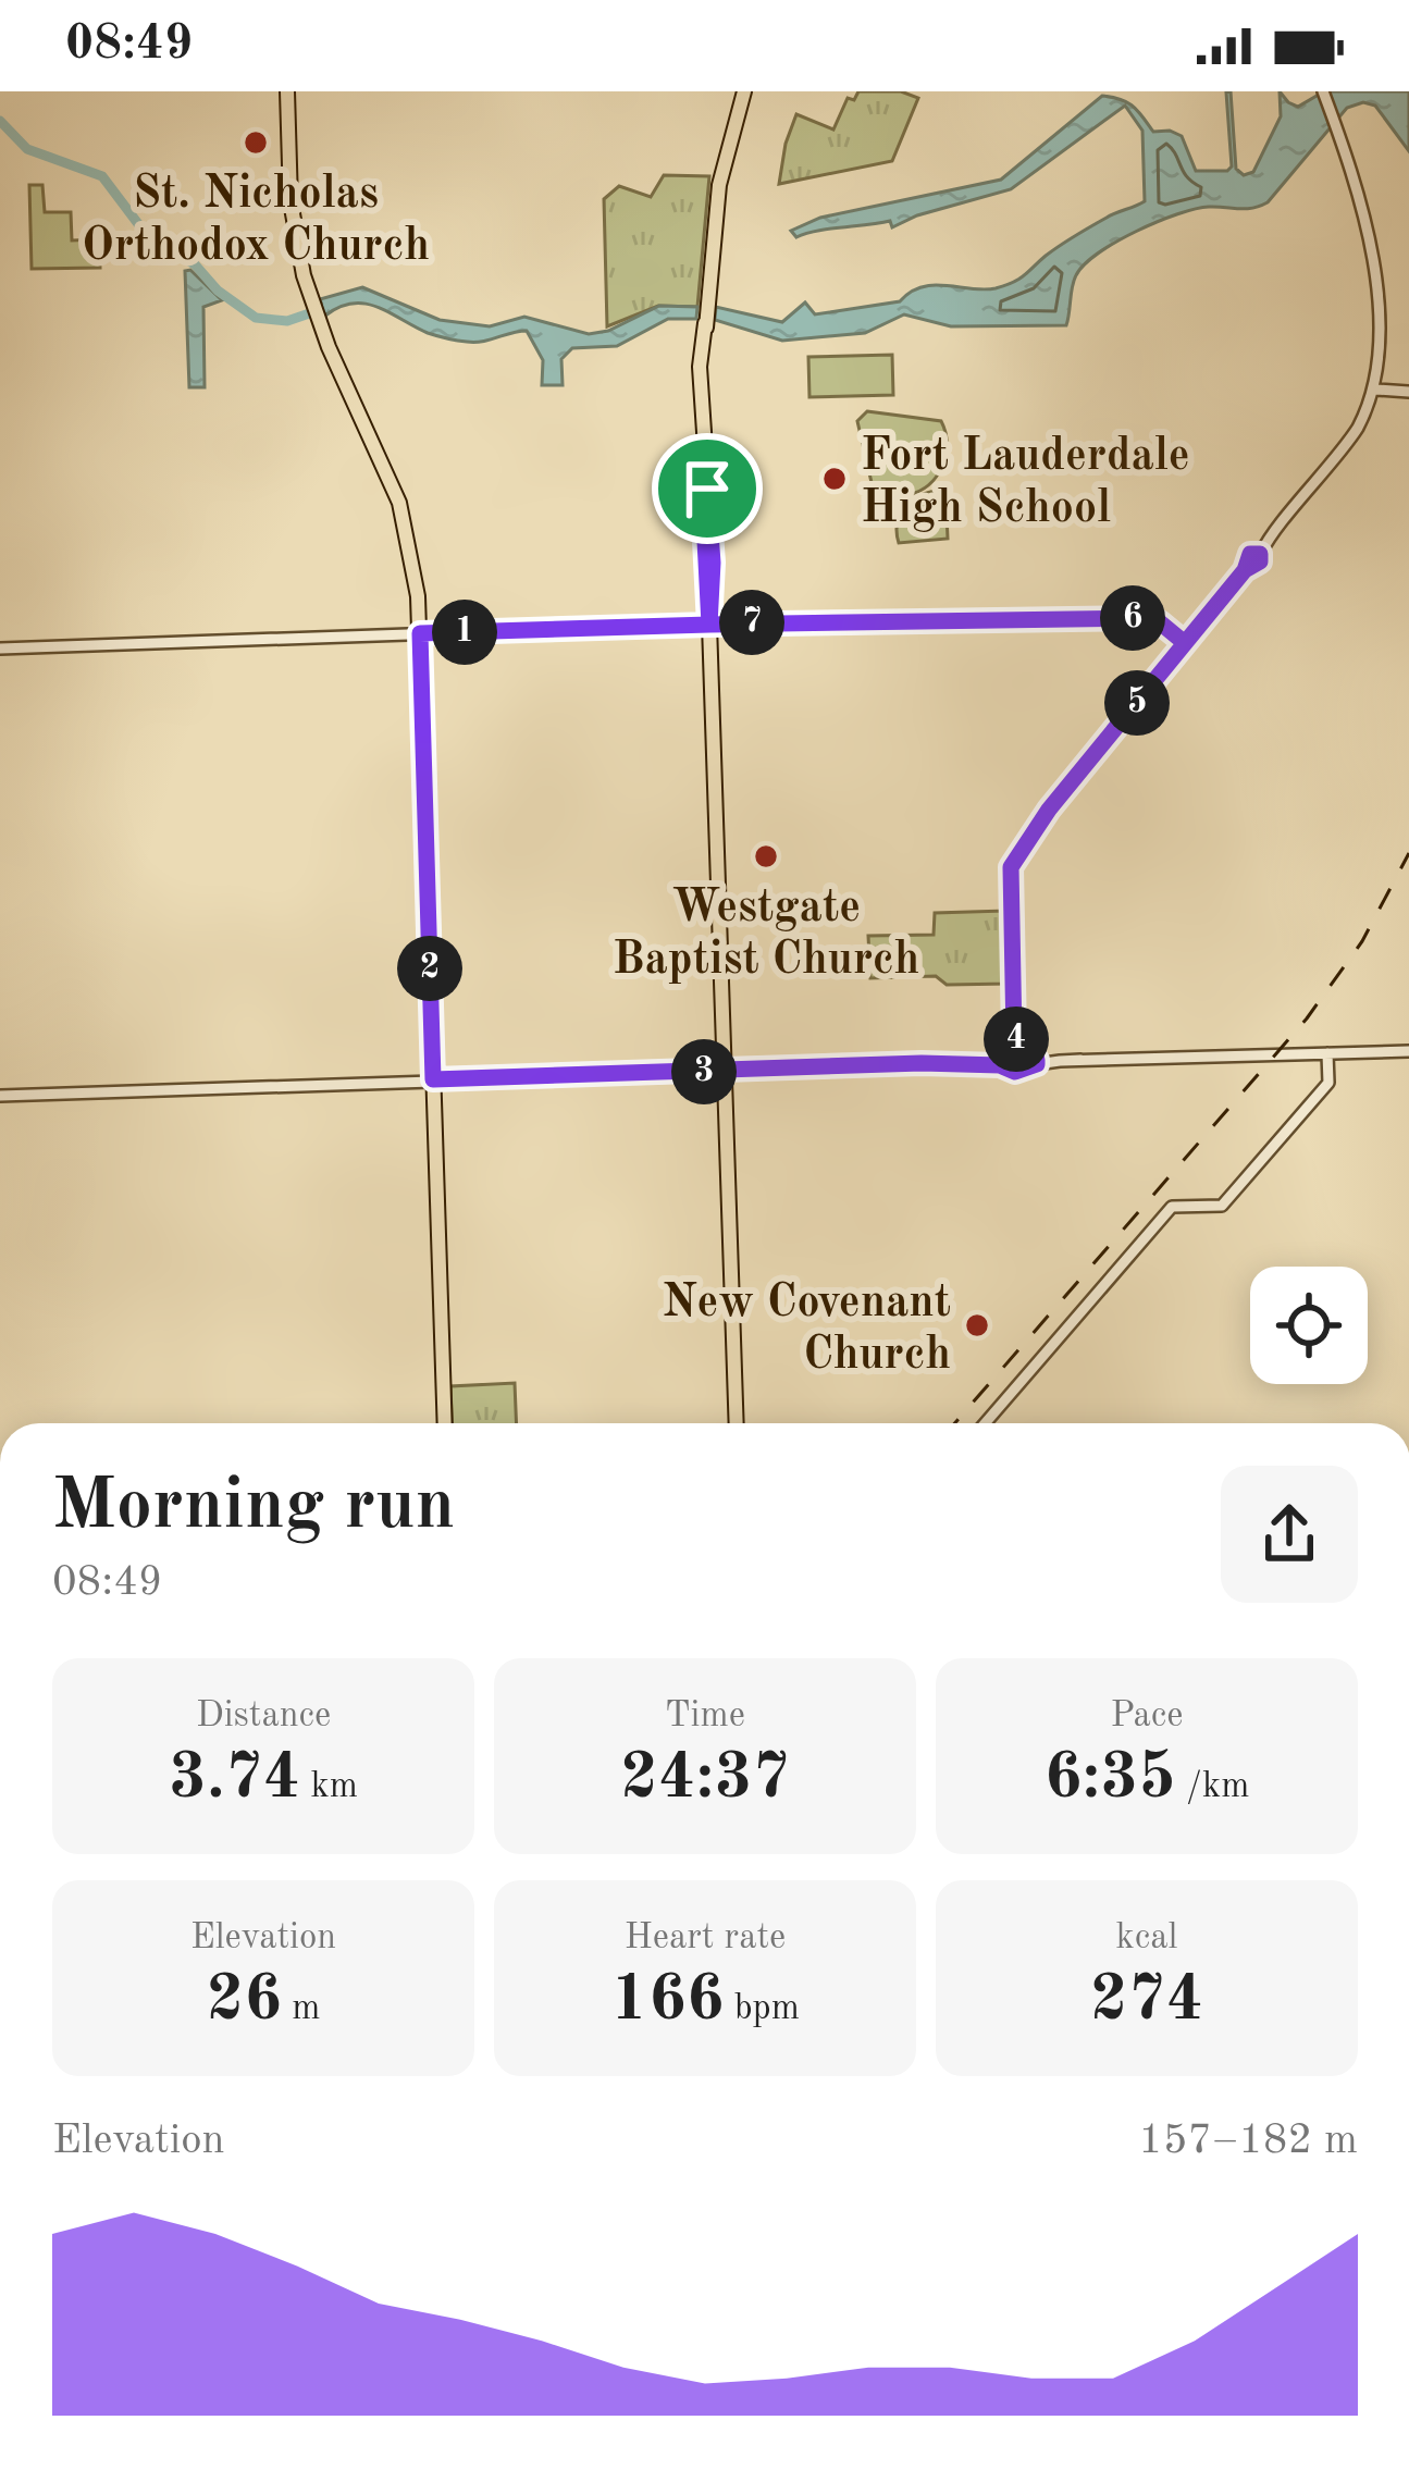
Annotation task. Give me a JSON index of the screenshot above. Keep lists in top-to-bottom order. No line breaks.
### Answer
{"places":["St. Nicholas Orthodox Church","Fort Lauderdale High School","Westgate Baptist Church","New Covenant Church"],"page":{"status":"08:49","pins":["6","7","1","5","2","4","3"],"heading":["Morning run","08:49"],"stats":[["Distance","3.74 km"],["Time","24:37"],["Pace","6:35 /km"],["Elevation","26 m"],["Heart rate","166 bpm"],["kcal","274"]],"chart":["Elevation","157–182 m"]}}
